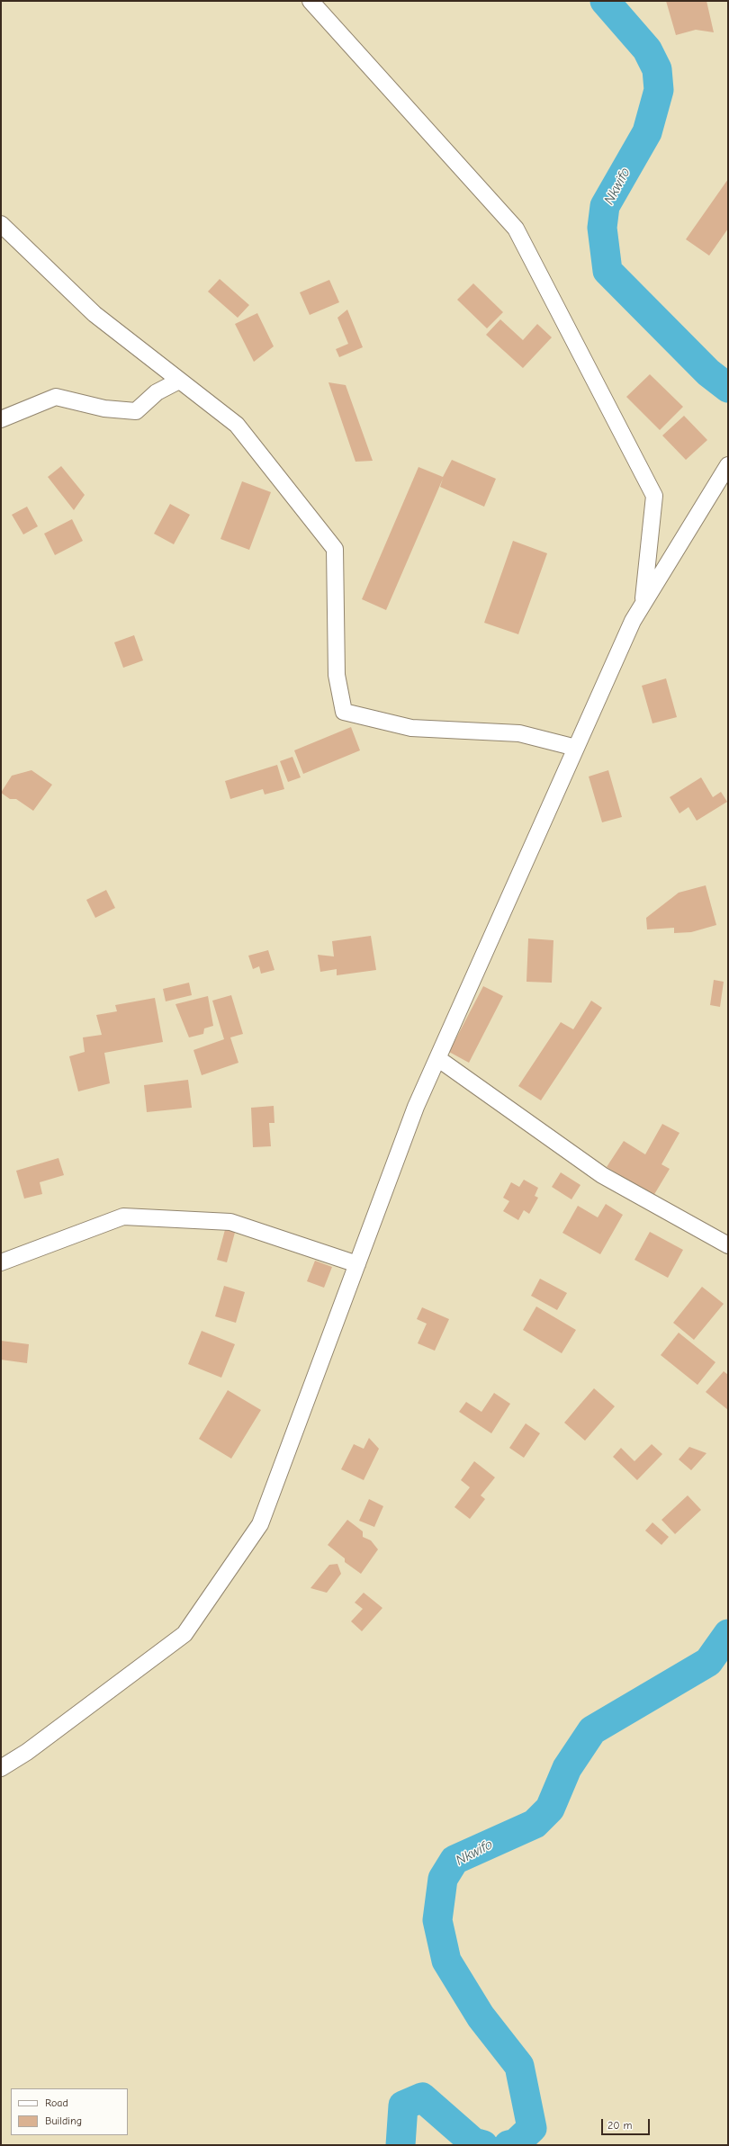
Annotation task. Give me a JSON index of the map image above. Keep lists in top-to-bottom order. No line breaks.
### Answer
{"water":["Nkwifo"],"legend":["Road","Building"],"scale_bar":"20 m"}
